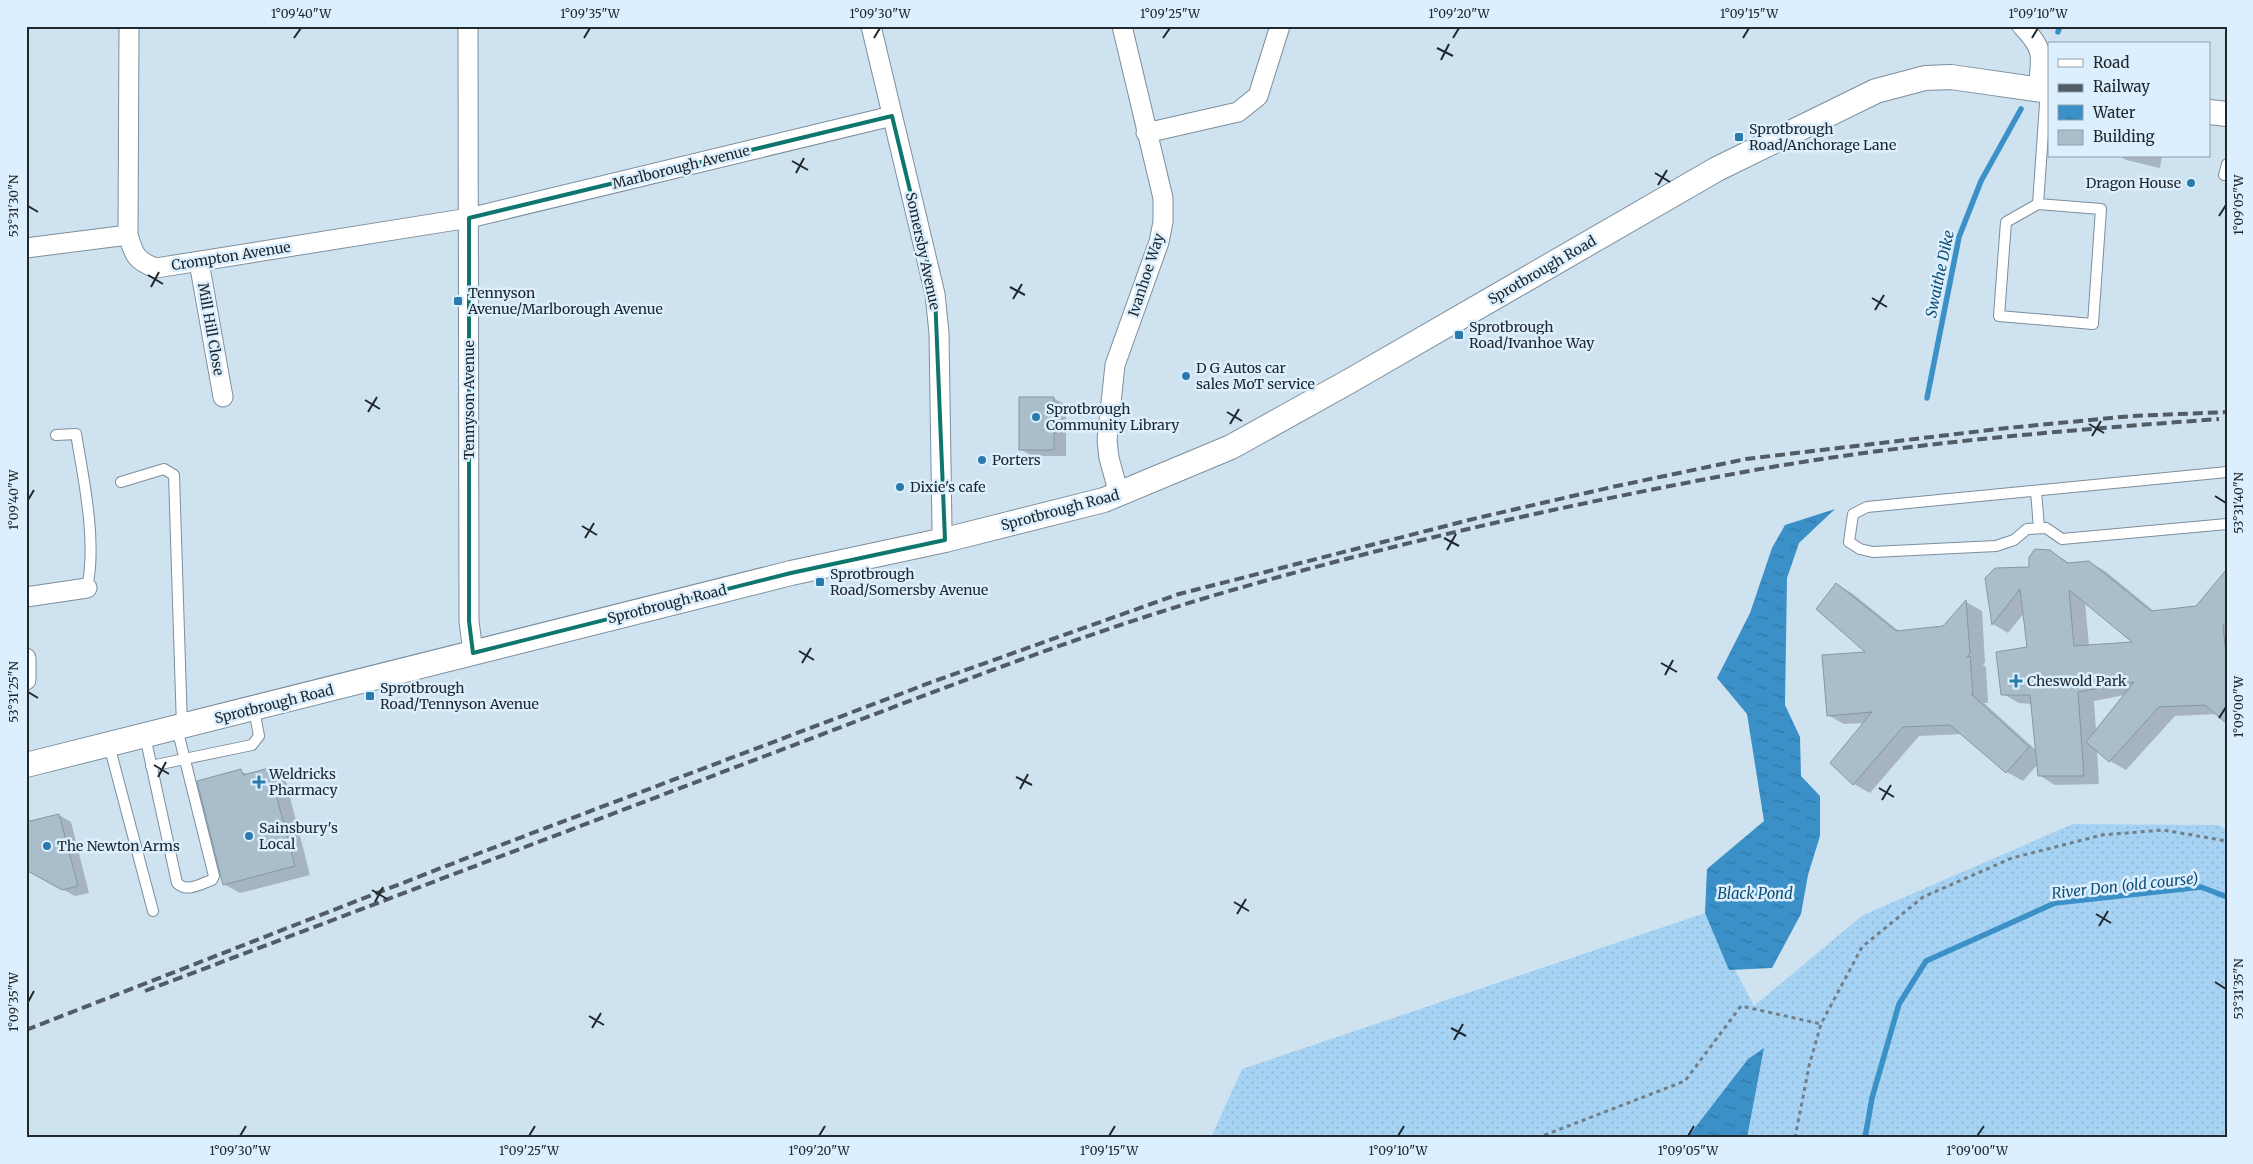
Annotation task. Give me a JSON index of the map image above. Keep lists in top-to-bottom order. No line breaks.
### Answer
{"streets":{"street":["Marlborough Avenue","Somersby Avenue","Crompton Avenue","Sprotbrough Road","Ivanhoe Way","Mill Hill Close","Tennyson Avenue"]},"crossings":[["Marlborough Avenue","Somersby Avenue"],["Marlborough Avenue","Crompton Avenue"],["Marlborough Avenue","Tennyson Avenue"],["Somersby Avenue","Sprotbrough Road"],["Crompton Avenue","Mill Hill Close"],["Crompton Avenue","Tennyson Avenue"],["Sprotbrough Road","Ivanhoe Way"],["Sprotbrough Road","Tennyson Avenue"]],"water":["Swaithe Dike","River Don (old course)","Black Pond"],"places":{"transit":["Sprotbrough Road/Anchorage Lane","Tennyson Avenue/Marlborough Avenue","Sprotbrough Road/Ivanhoe Way","Sprotbrough Road/Somersby Avenue","Sprotbrough Road/Tennyson Avenue"],"other":["Dragon House","D G Autos car sales MoT service","Sprotbrough Community Library","Porters","Dixie's cafe","Sainsbury's Local","The Newton Arms"],"health":["Cheswold Park","Weldricks Pharmacy"]},"legend":["Road","Railway","Water","Building"],"coordinates":["1°09'40\"W","1°09'35\"W","1°09'30\"W","1°09'25\"W","1°09'20\"W","1°09'15\"W","1°09'10\"W","1°09'05\"W","53°31'30\"N","53°31'40\"N","53°31'25\"N","1°09'00\"W","53°31'35\"N"]}
